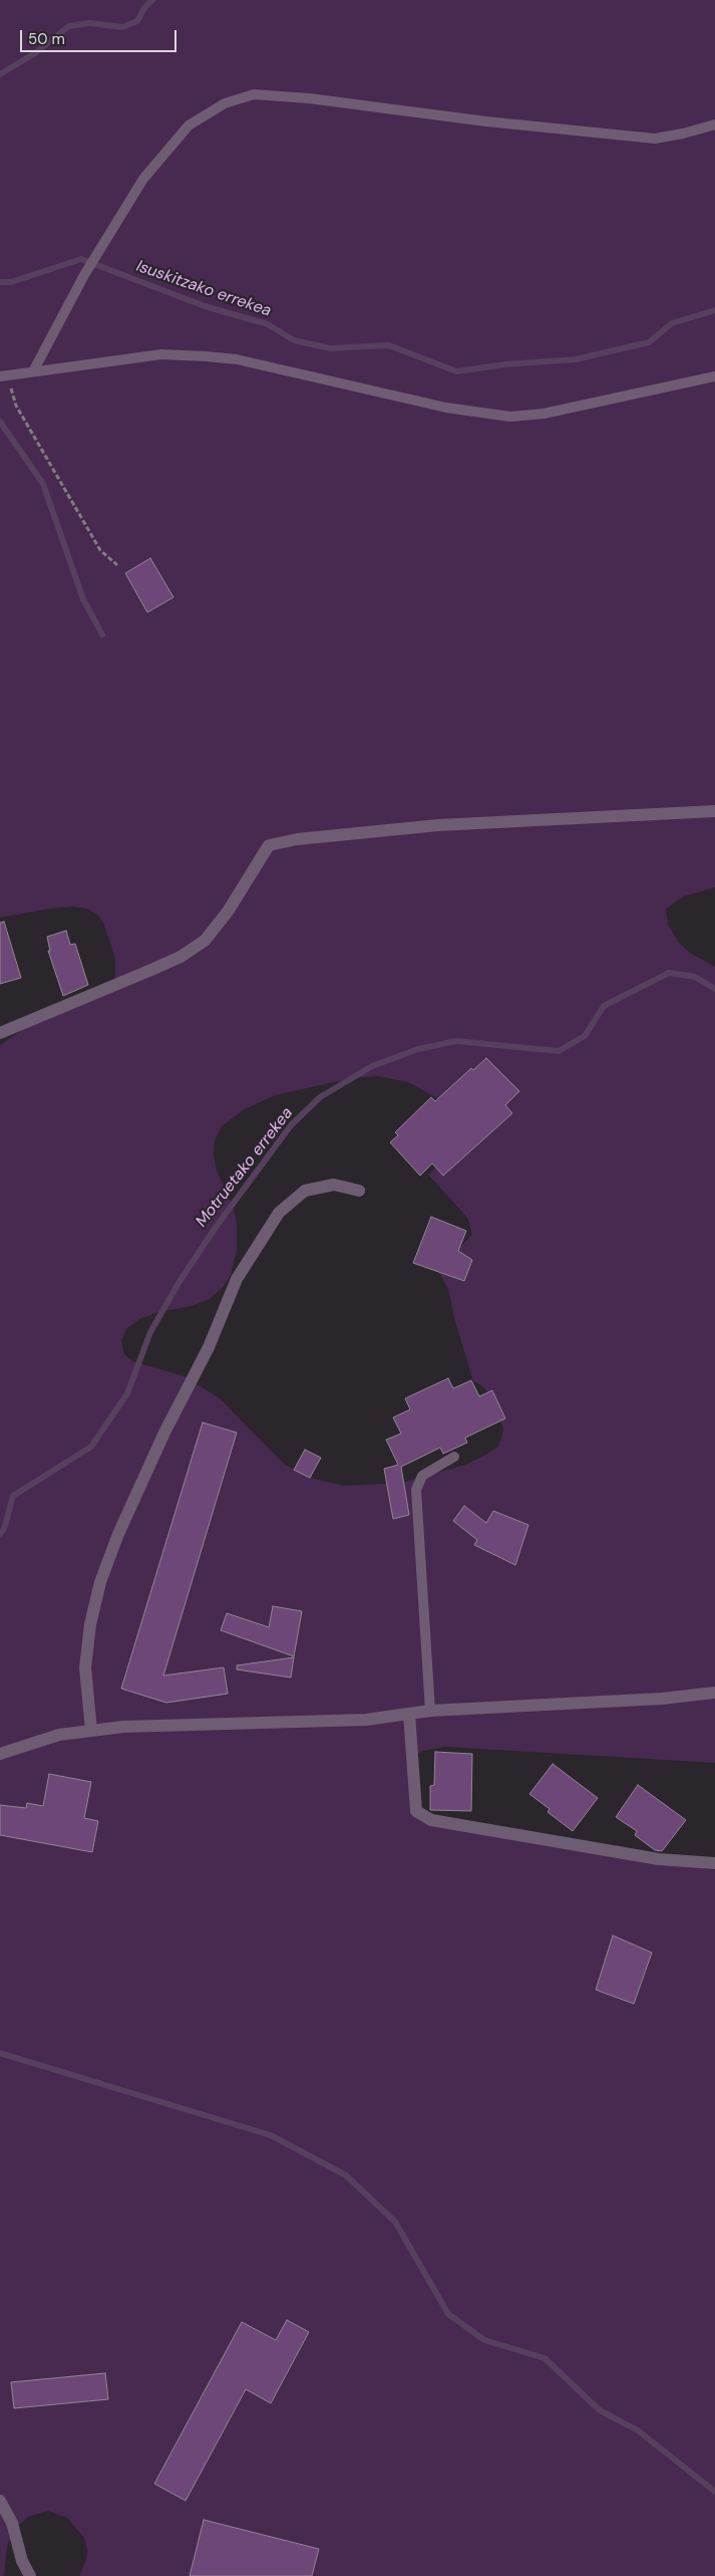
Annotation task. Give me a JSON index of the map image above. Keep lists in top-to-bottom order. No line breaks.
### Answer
{"water":["Isuskitzako errekea","Motruetako errekea"],"scale_bar":"50 m"}
